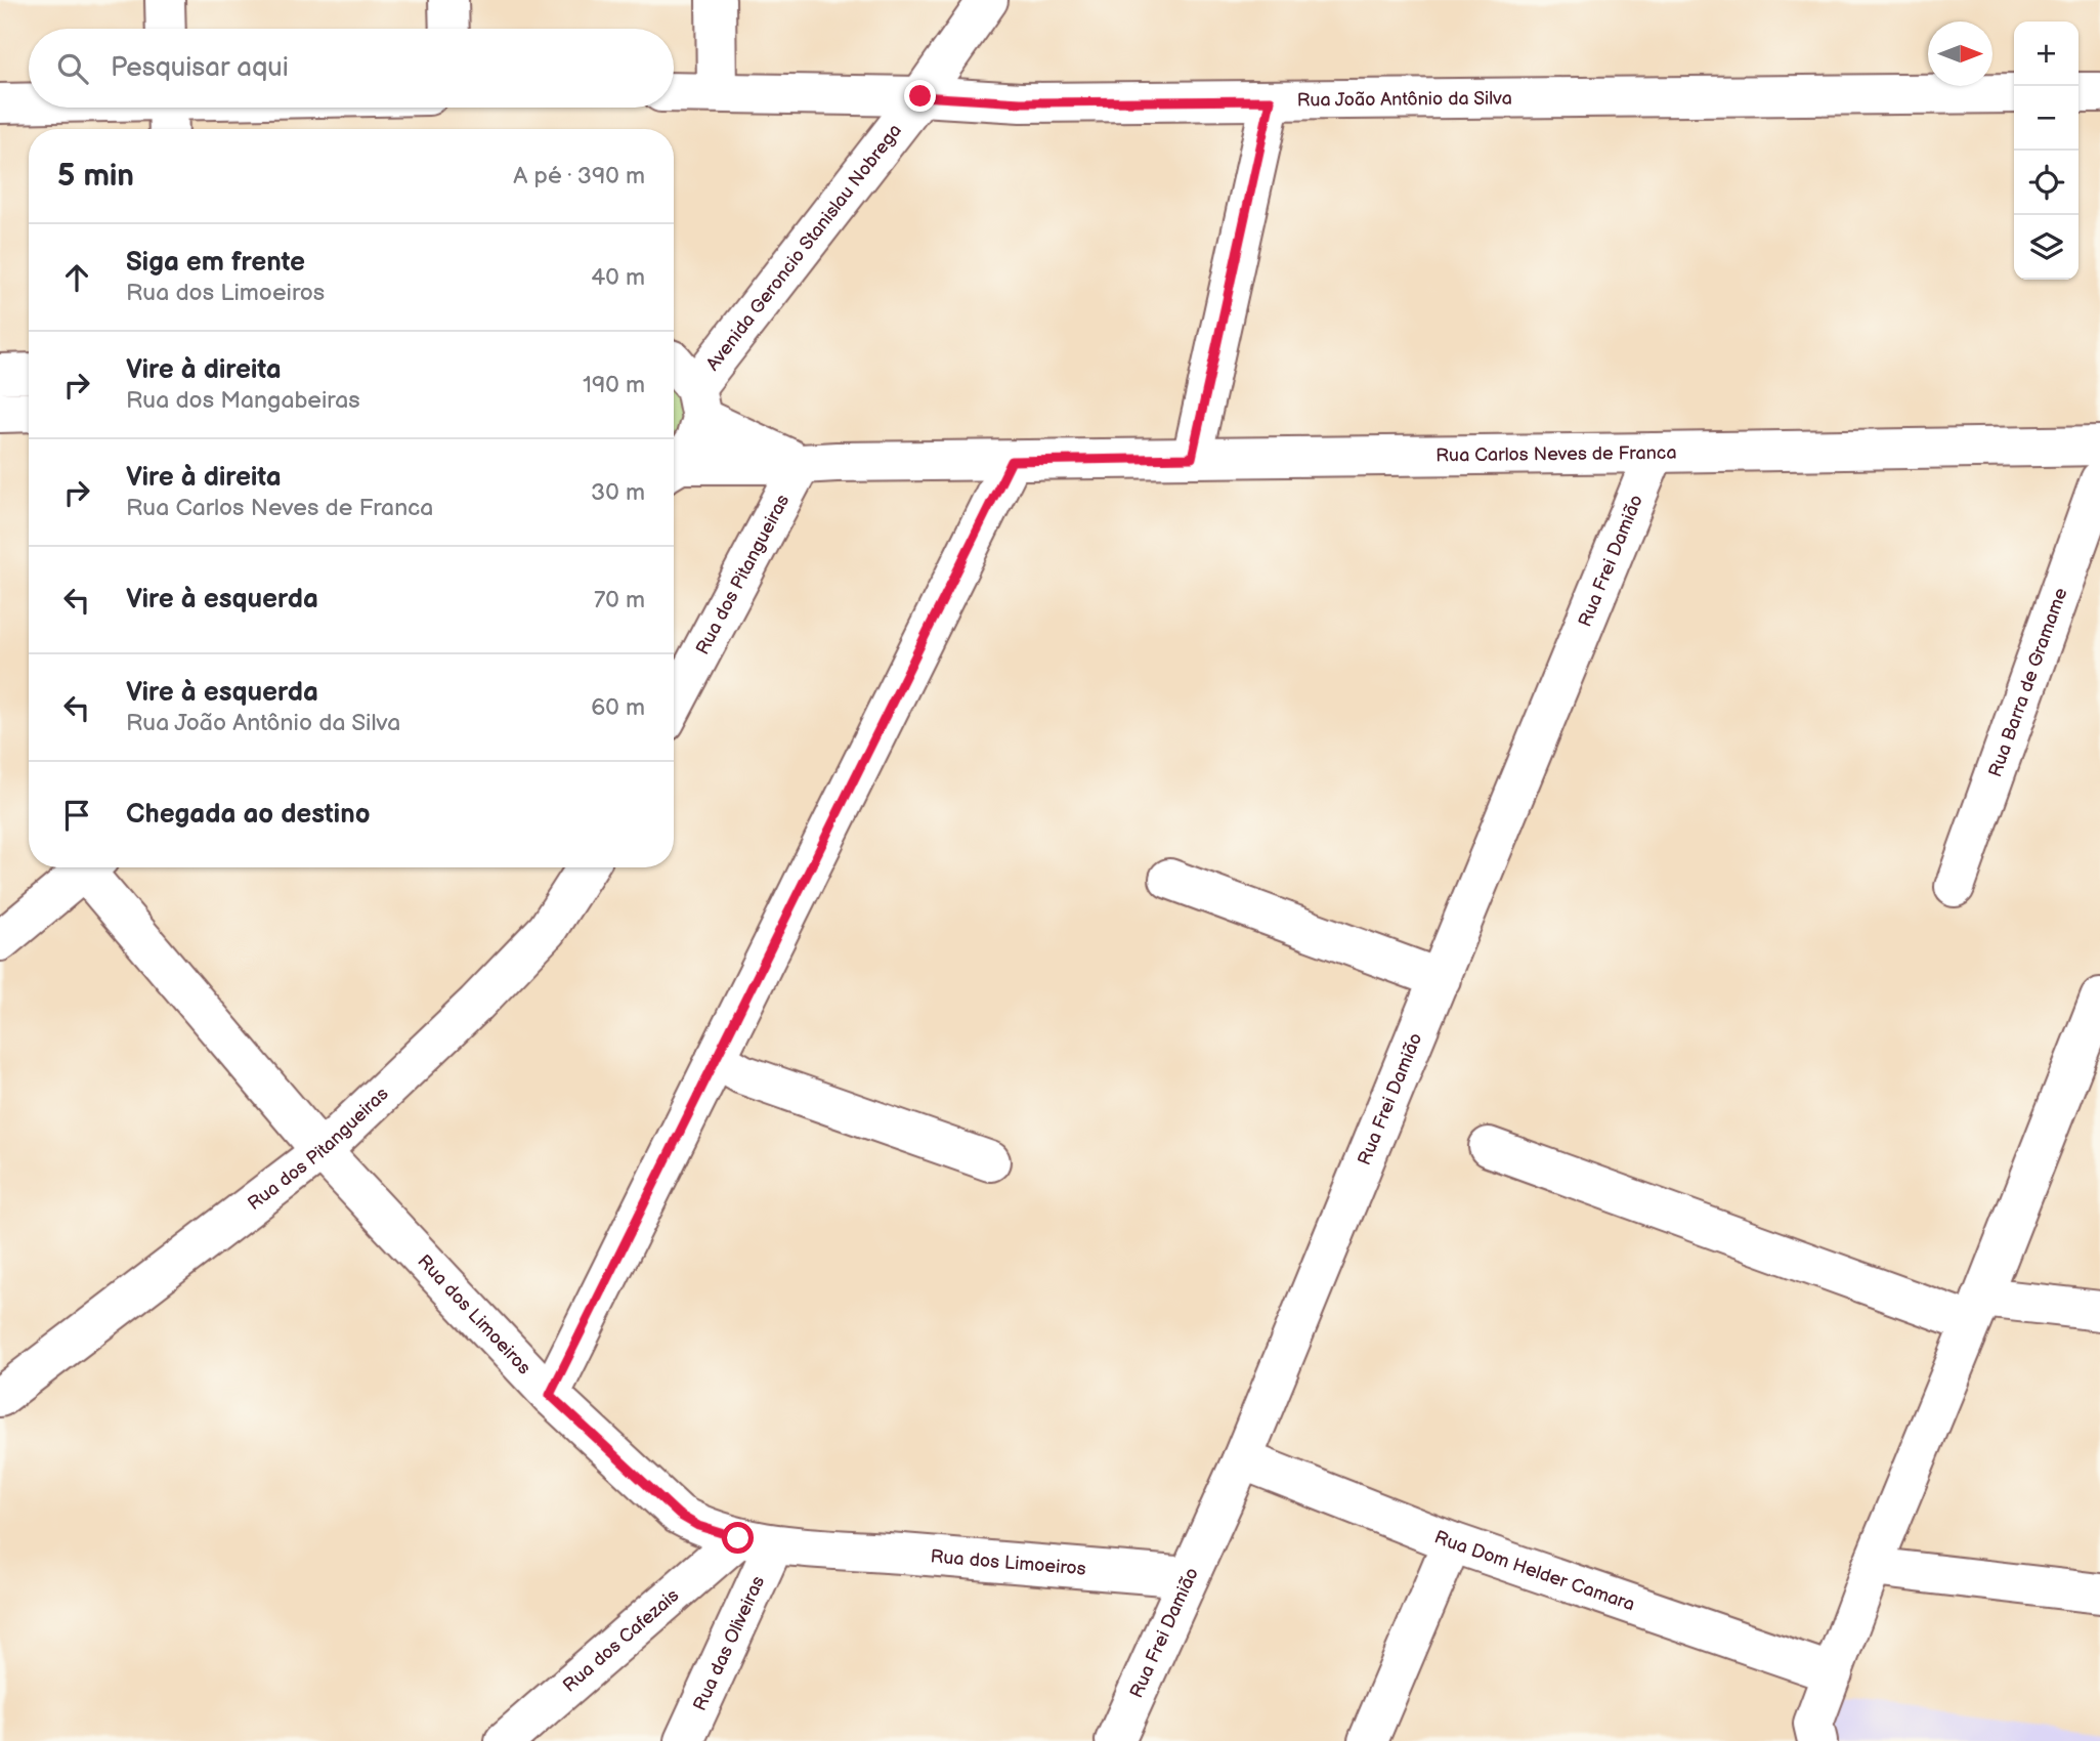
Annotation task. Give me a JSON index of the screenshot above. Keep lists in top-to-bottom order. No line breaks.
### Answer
{"streets":{"street":["Rua João Antônio da Silva","Avenida Geroncio Stanislau Nobrega","Rua Carlos Neves de Franca","Rua Frei Damião","Rua dos Pitangueiras","Rua Barra de Gramame","Rua dos Limoeiros","Rua Dom Helder Camara","Rua dos Cafezais","Rua das Oliveiras"]},"crossings":[["Rua João Antônio da Silva","Avenida Geroncio Stanislau Nobrega"],["Rua Carlos Neves de Franca","Rua Frei Damião"],["Rua Carlos Neves de Franca","Rua dos Pitangueiras"],["Rua Frei Damião","Rua dos Limoeiros"],["Rua Frei Damião","Rua Dom Helder Camara"],["Rua dos Pitangueiras","Rua dos Limoeiros"],["Rua dos Limoeiros","Rua dos Cafezais"],["Rua dos Limoeiros","Rua das Oliveiras"],["Rua dos Cafezais","Rua das Oliveiras"]],"north":"right","page":{"map_buttons":["+","−"],"search":"Pesquisar aqui","heading":["5 min","A pé · 390 m"],"list":[["Siga em frente","Rua dos Limoeiros","40 m"],["Vire à direita","Rua dos Mangabeiras","190 m"],["Vire à direita","Rua Carlos Neves de Franca","30 m"],["Vire à esquerda","70 m"],["Vire à esquerda","Rua João Antônio da Silva","60 m"],"Chegada ao destino"]}}
